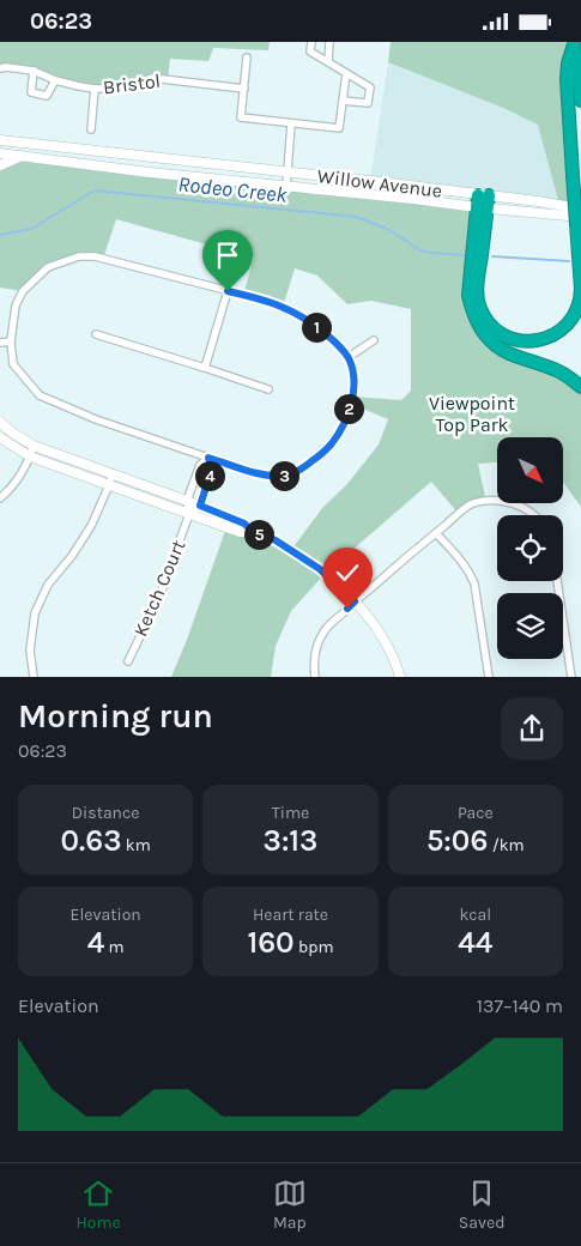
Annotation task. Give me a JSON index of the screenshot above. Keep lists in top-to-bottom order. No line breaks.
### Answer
{"streets":{"street":["Bristol","Willow Avenue","Ketch Court"]},"water":["Rodeo Creek"],"parks":["Viewpoint Top Park"],"north":"bottom right","page":{"status":"06:23","pins":["1","2","3","4","5"],"heading":["Morning run","06:23"],"stats":[["Distance","0.63 km"],["Time","3:13"],["Pace","5:06 /km"],["Elevation","4 m"],["Heart rate","160 bpm"],["kcal","44"]],"chart":["Elevation","137–140 m"],"tabs":["Home","Map","Saved"]}}
